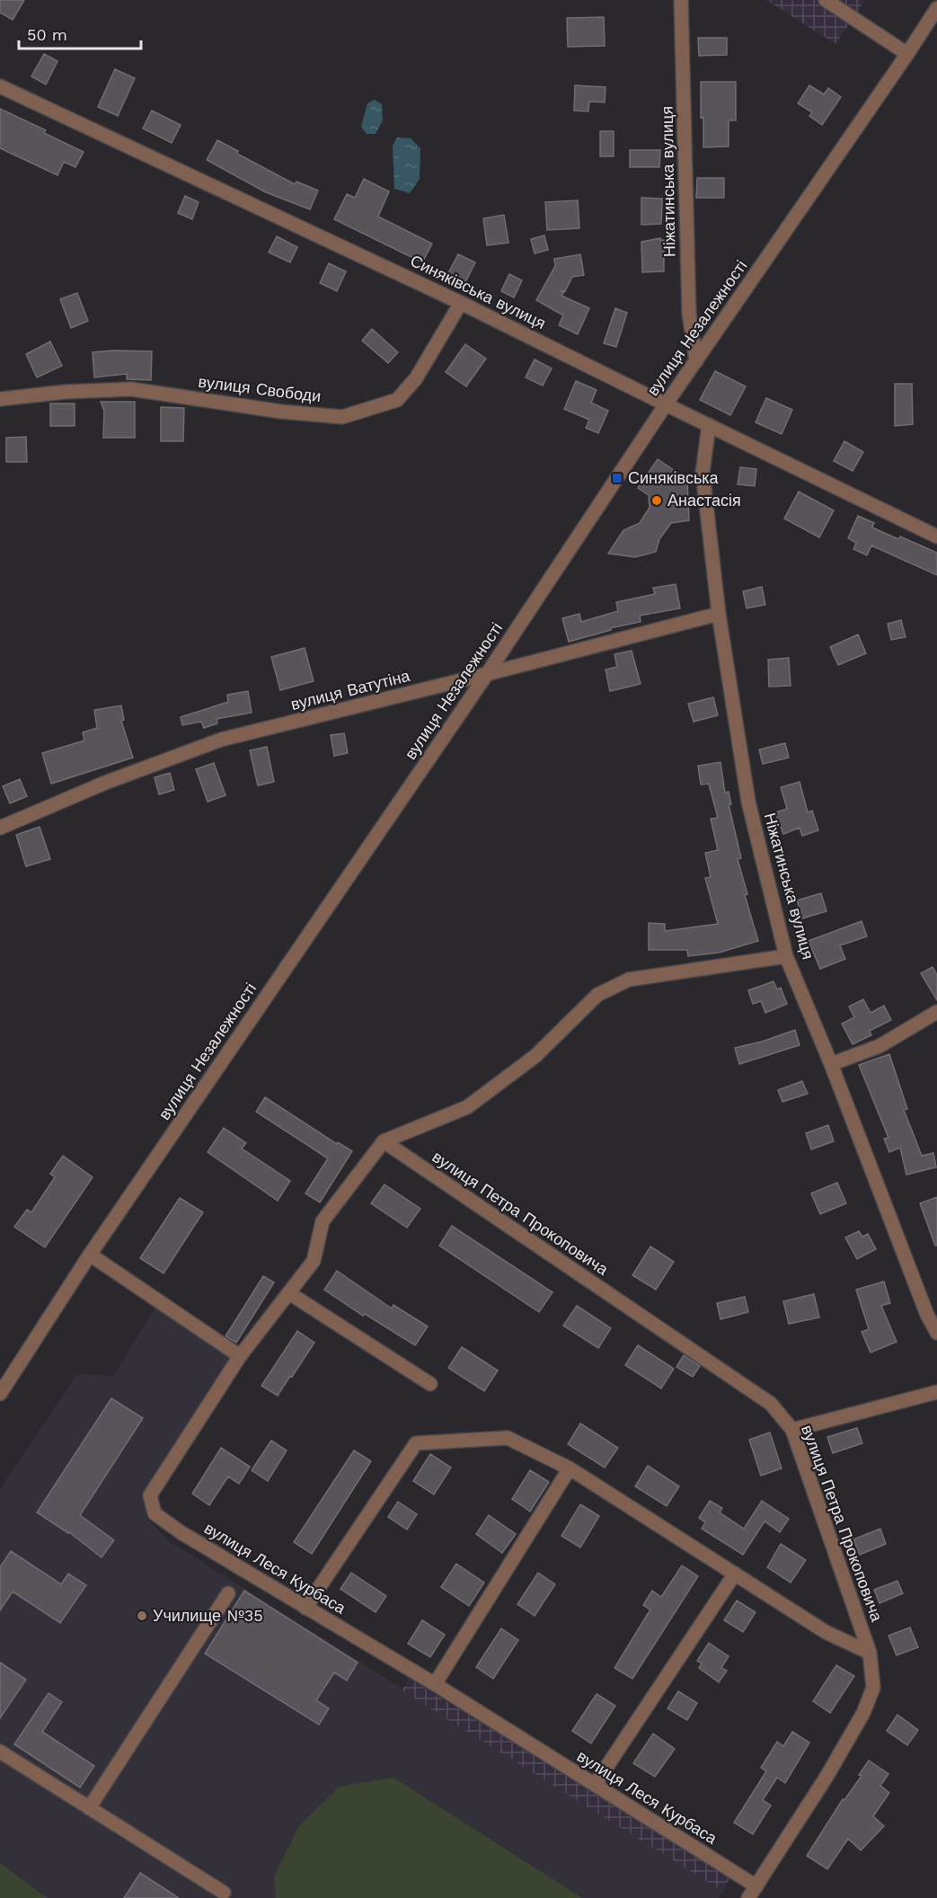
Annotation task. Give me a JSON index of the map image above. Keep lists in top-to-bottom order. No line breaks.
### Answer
{"streets":{"street":["Ніжатинська вулиця","Синяківська вулиця","вулиця Незалежності","вулиця Свободи","вулиця Ватутіна","вулиця Петра Прокоповича","вулиця Леся Курбаса"]},"crossings":[["Ніжатинська вулиця","Синяківська вулиця"],["Ніжатинська вулиця","вулиця Незалежності"],["Ніжатинська вулиця","вулиця Ватутіна"],["Синяківська вулиця","вулиця Незалежності"],["Синяківська вулиця","вулиця Свободи"],["вулиця Незалежності","вулиця Ватутіна"],["вулиця Петра Прокоповича","вулиця Леся Курбаса"]],"places":{"transit":["Синяківська"],"other":["Анастасія","Училище №35"]},"scale_bar":"50 m"}
